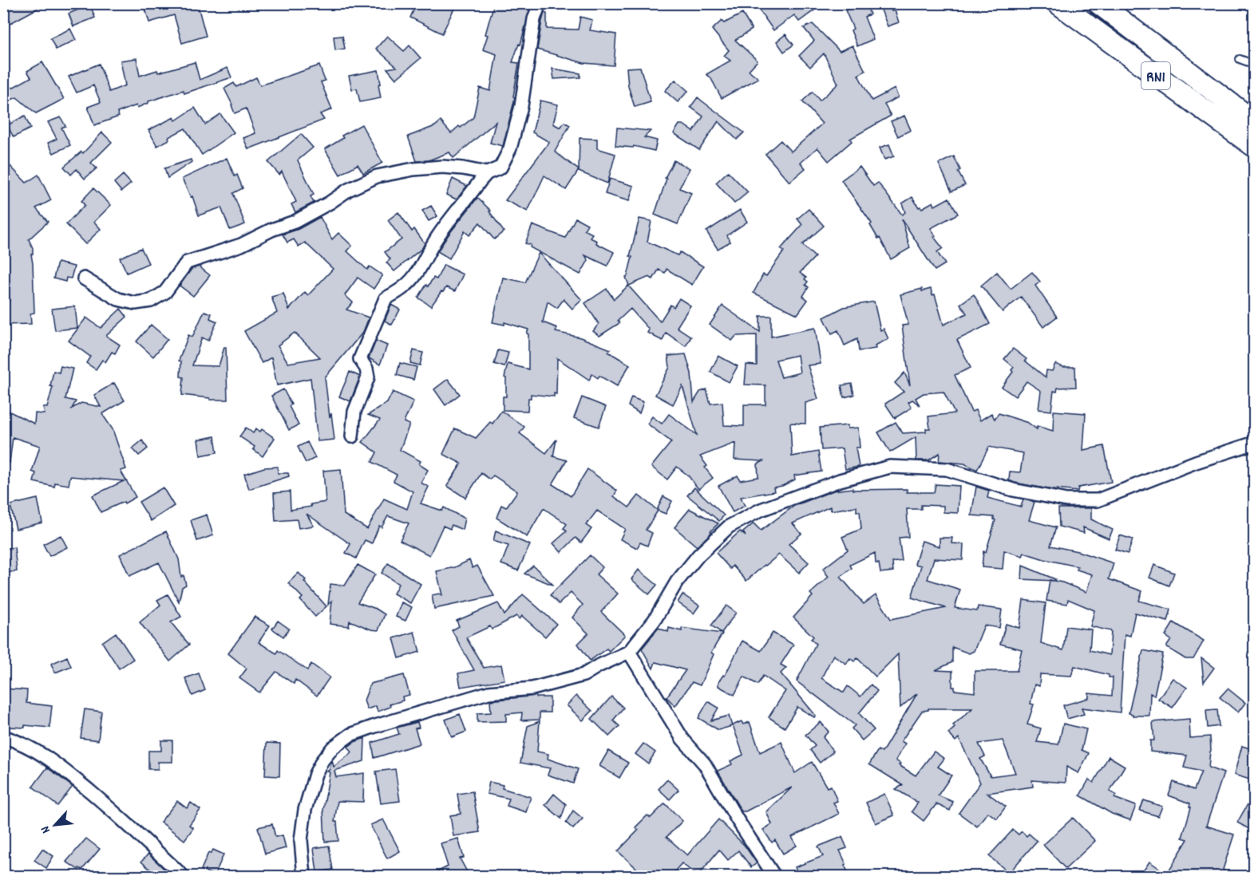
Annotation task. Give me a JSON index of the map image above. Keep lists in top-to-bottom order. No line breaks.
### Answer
{"streets":{"highway":["RN1"]},"north":"bottom left"}
